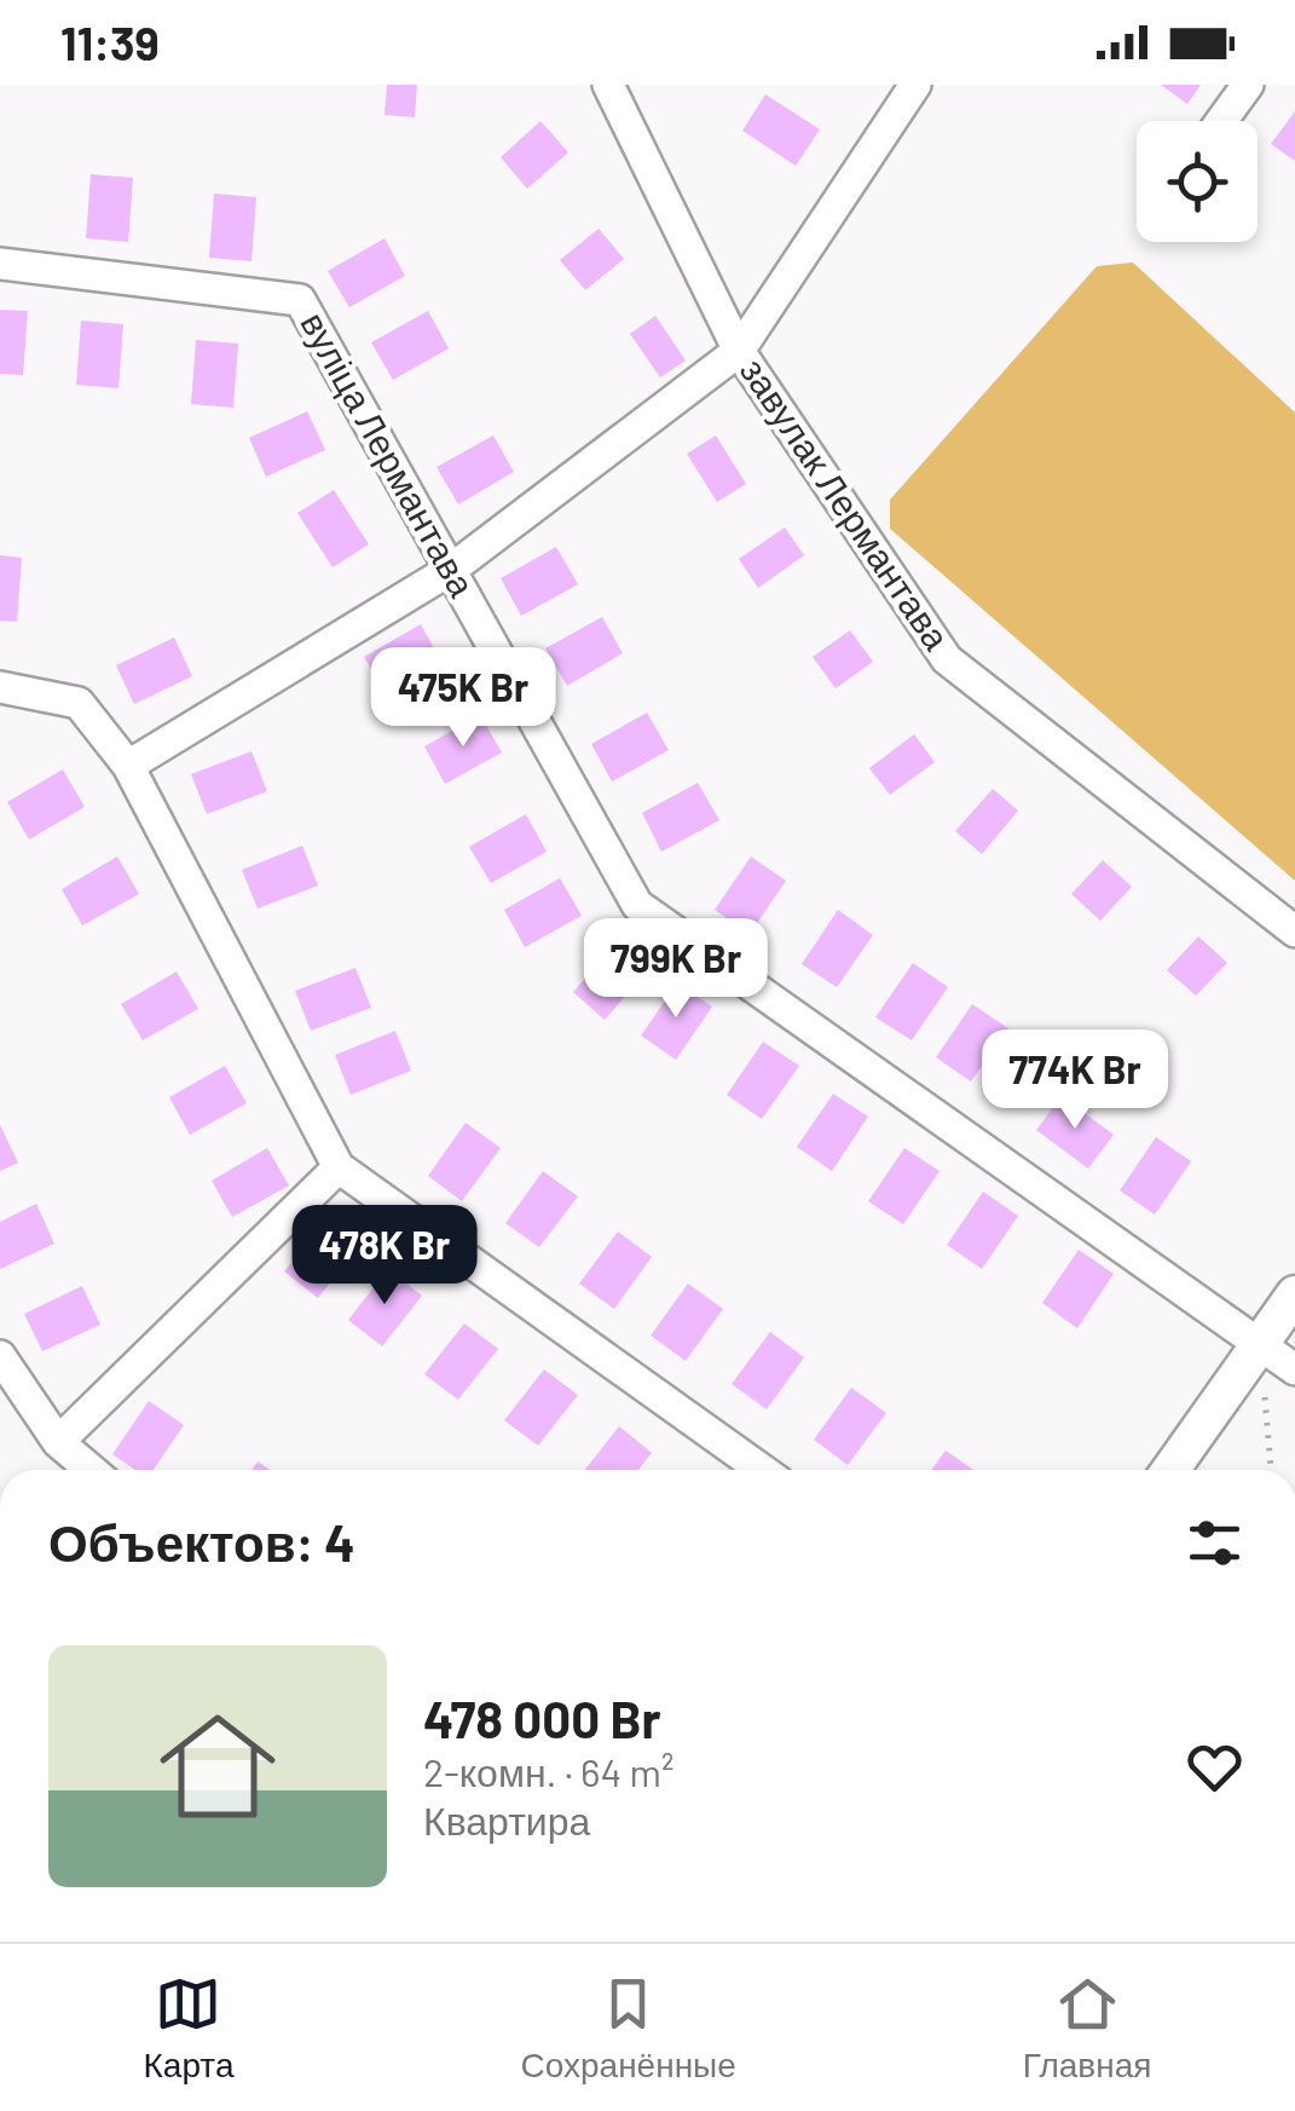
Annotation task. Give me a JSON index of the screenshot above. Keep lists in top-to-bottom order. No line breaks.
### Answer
{"streets":{"street":["вуліца Лермантава","завулак Лермантава"]},"page":{"status":"11:39","price":["475K Br","799K Br","774K Br","478K Br"],"heading":"Объектов: 4","list":[{"name":"478 000 Br","note":"2-комн. · 64 m² · Квартира"}],"tabs":["Карта","Сохранённые","Главная"]}}
